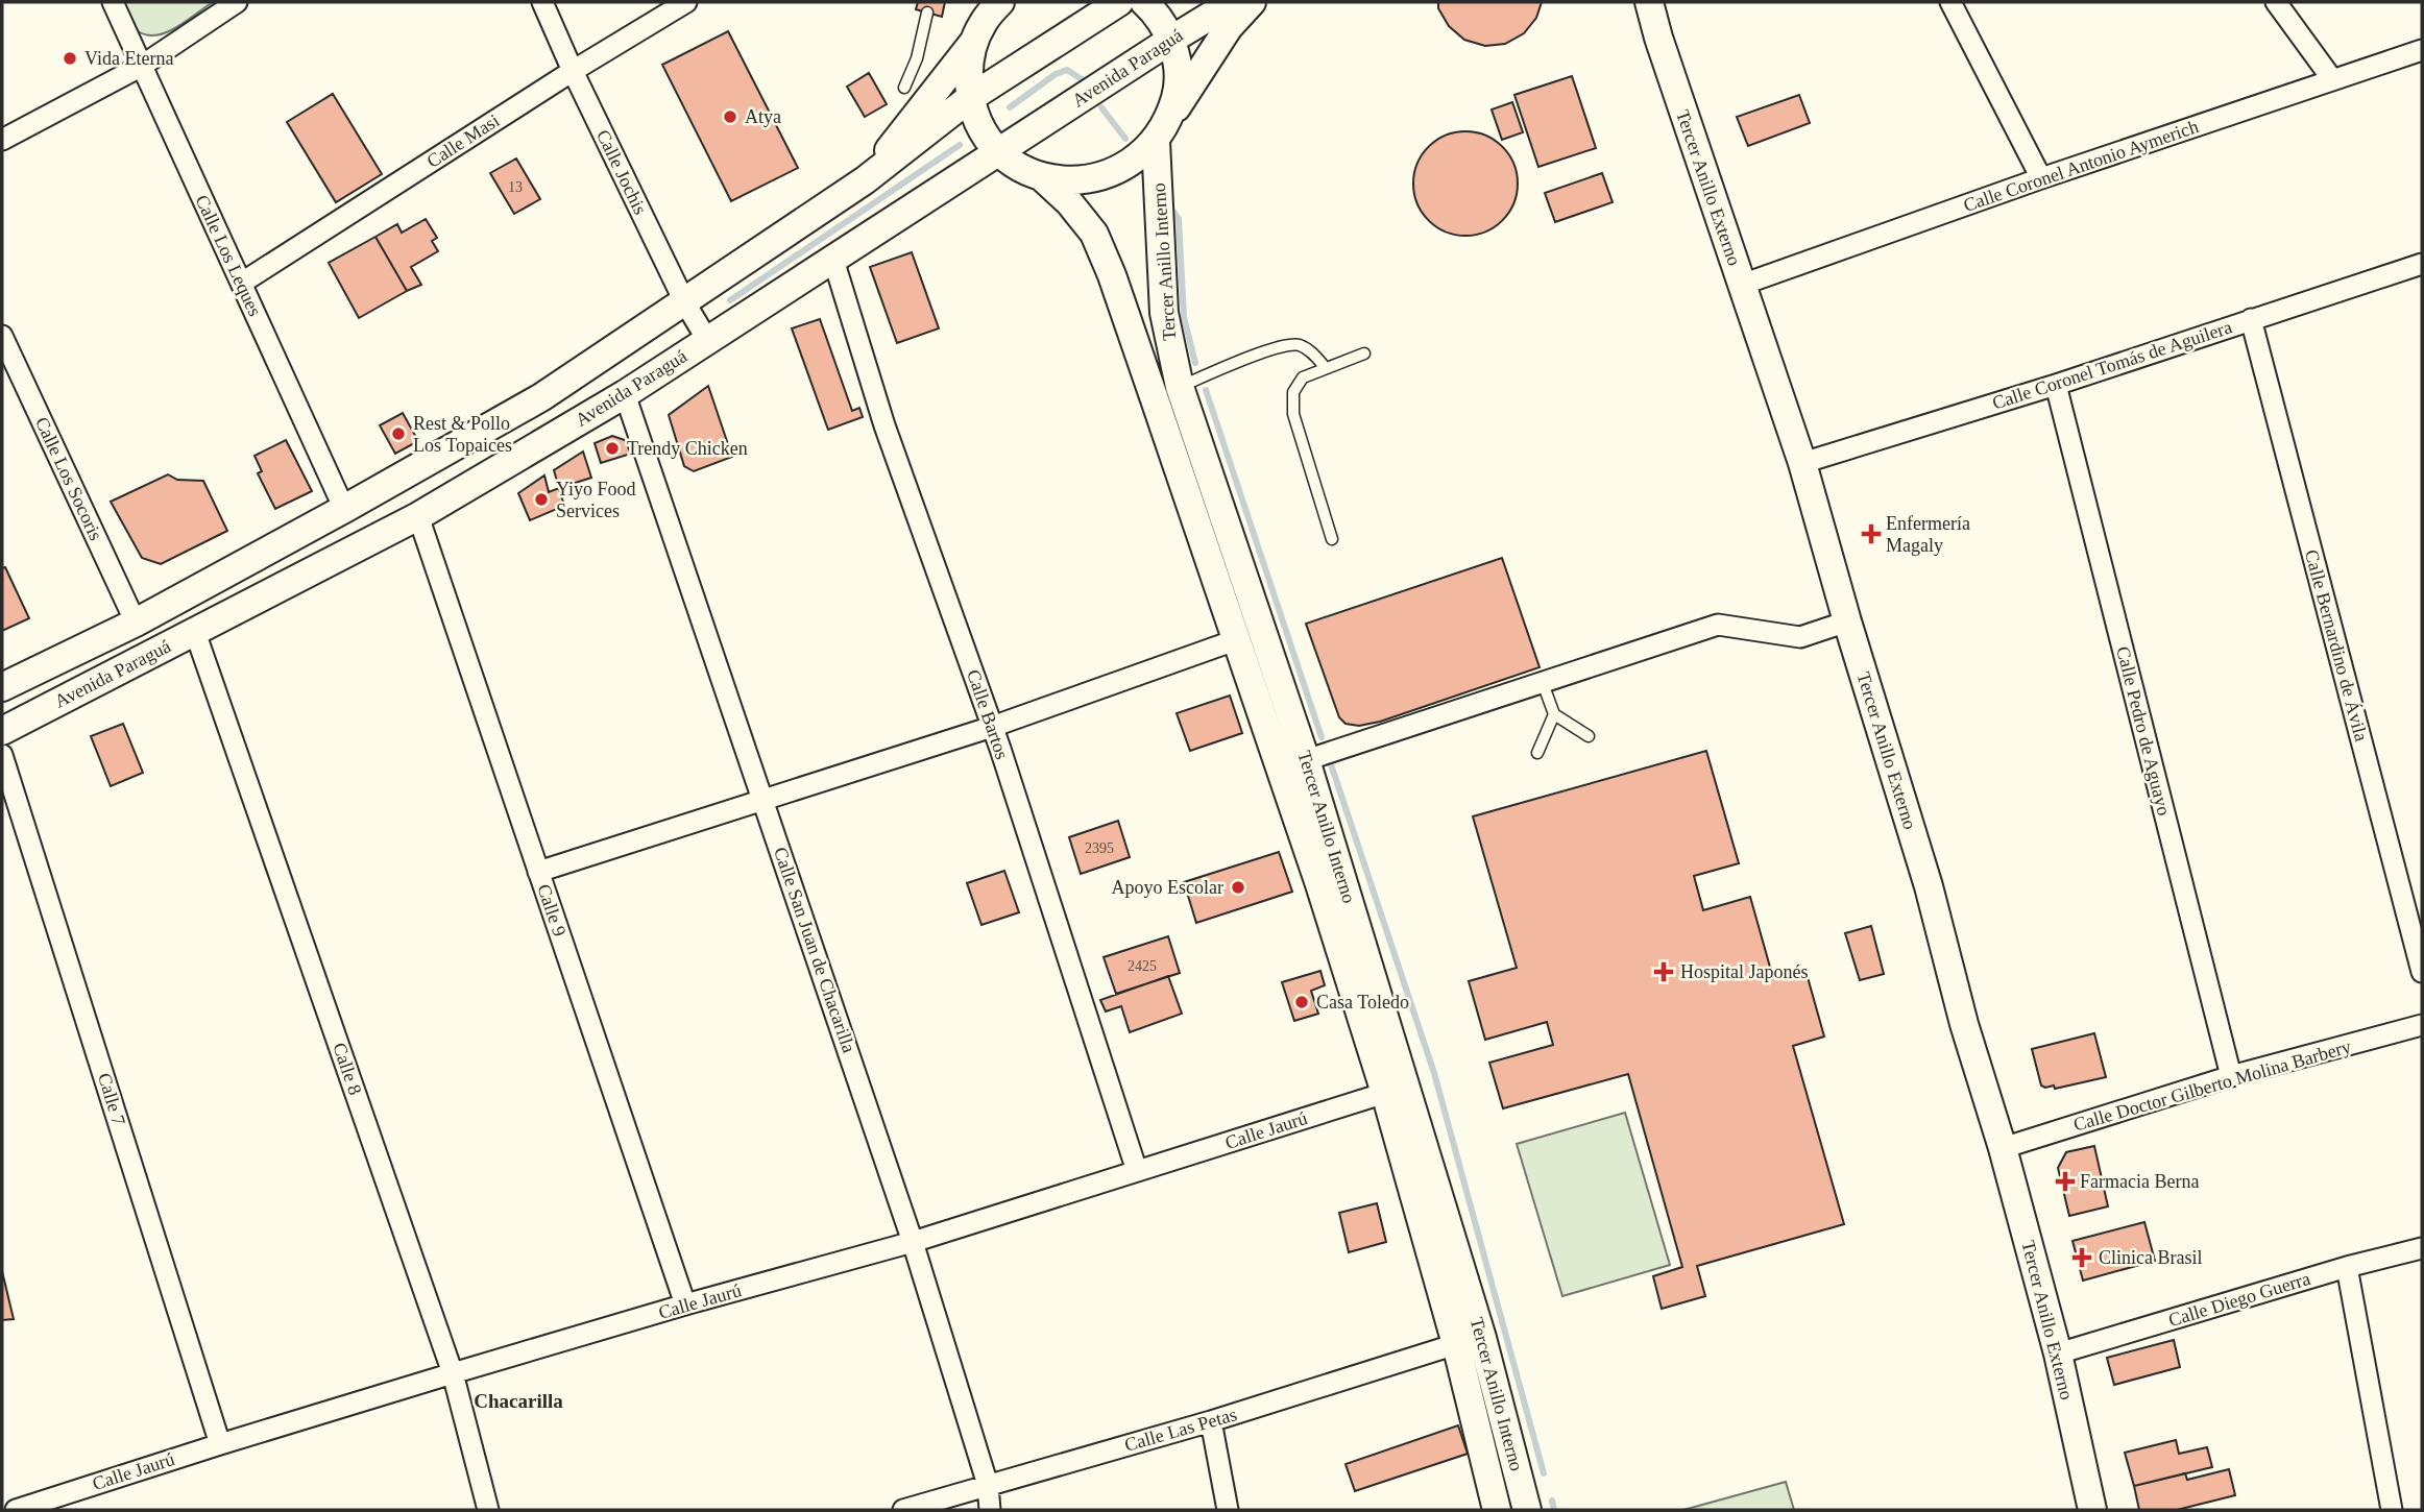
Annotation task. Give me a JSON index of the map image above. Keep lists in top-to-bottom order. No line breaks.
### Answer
{"streets":{"main road":["Avenida Paraguá","Tercer Anillo Externo","Tercer Anillo Interno"],"street":["Calle Masi","Calle Coronel Antonio Aymerich","Calle Jochis","Calle Los Leques","Calle Coronel Tomás de Aguilera","Calle Los Socoris","Calle Bernardino de Ávila","Calle Bartos","Calle Pedro de Aguayo","Calle 9","Calle San Juan de Chacarilla","Calle 8","Calle Doctor Gilberto Molina Barbery","Calle 7","Calle Jaurú","Calle Diego Guerra","Calle Las Petas"]},"crossings":[["Avenida Paraguá","Calle Jochis"],["Avenida Paraguá","Calle Los Leques"],["Avenida Paraguá","Tercer Anillo Interno"],["Avenida Paraguá","Calle Los Socoris"],["Avenida Paraguá","Calle Bartos"],["Avenida Paraguá","Calle 9"],["Avenida Paraguá","Calle San Juan de Chacarilla"],["Avenida Paraguá","Calle 8"],["Calle Masi","Calle Jochis"],["Calle Masi","Calle Los Leques"],["Calle Coronel Antonio Aymerich","Tercer Anillo Externo"],["Tercer Anillo Externo","Calle Coronel Tomás de Aguilera"],["Tercer Anillo Externo","Calle Doctor Gilberto Molina Barbery"],["Tercer Anillo Externo","Calle Diego Guerra"],["Tercer Anillo Interno","Calle Jaurú"],["Tercer Anillo Interno","Calle Las Petas"],["Calle Coronel Tomás de Aguilera","Calle Bernardino de Ávila"],["Calle Coronel Tomás de Aguilera","Calle Pedro de Aguayo"],["Calle Bartos","Calle Jaurú"],["Calle Pedro de Aguayo","Calle Doctor Gilberto Molina Barbery"],["Calle 9","Calle Jaurú"],["Calle San Juan de Chacarilla","Calle Jaurú"],["Calle San Juan de Chacarilla","Calle Las Petas"],["Calle 8","Calle Jaurú"],["Calle 7","Calle Jaurú"]],"districts":["Chacarilla"],"places":{"other":["Vida Eterna","Atya","Rest & Pollo Los Topaices","Trendy Chicken","Yiyo Food Services","Apoyo Escolar","Casa Toledo"],"health":["Enfermería Magaly","Hospital Japonés","Farmacia Berna","Clinica Brasil"]},"house_numbers":["13","2395","2425"]}
